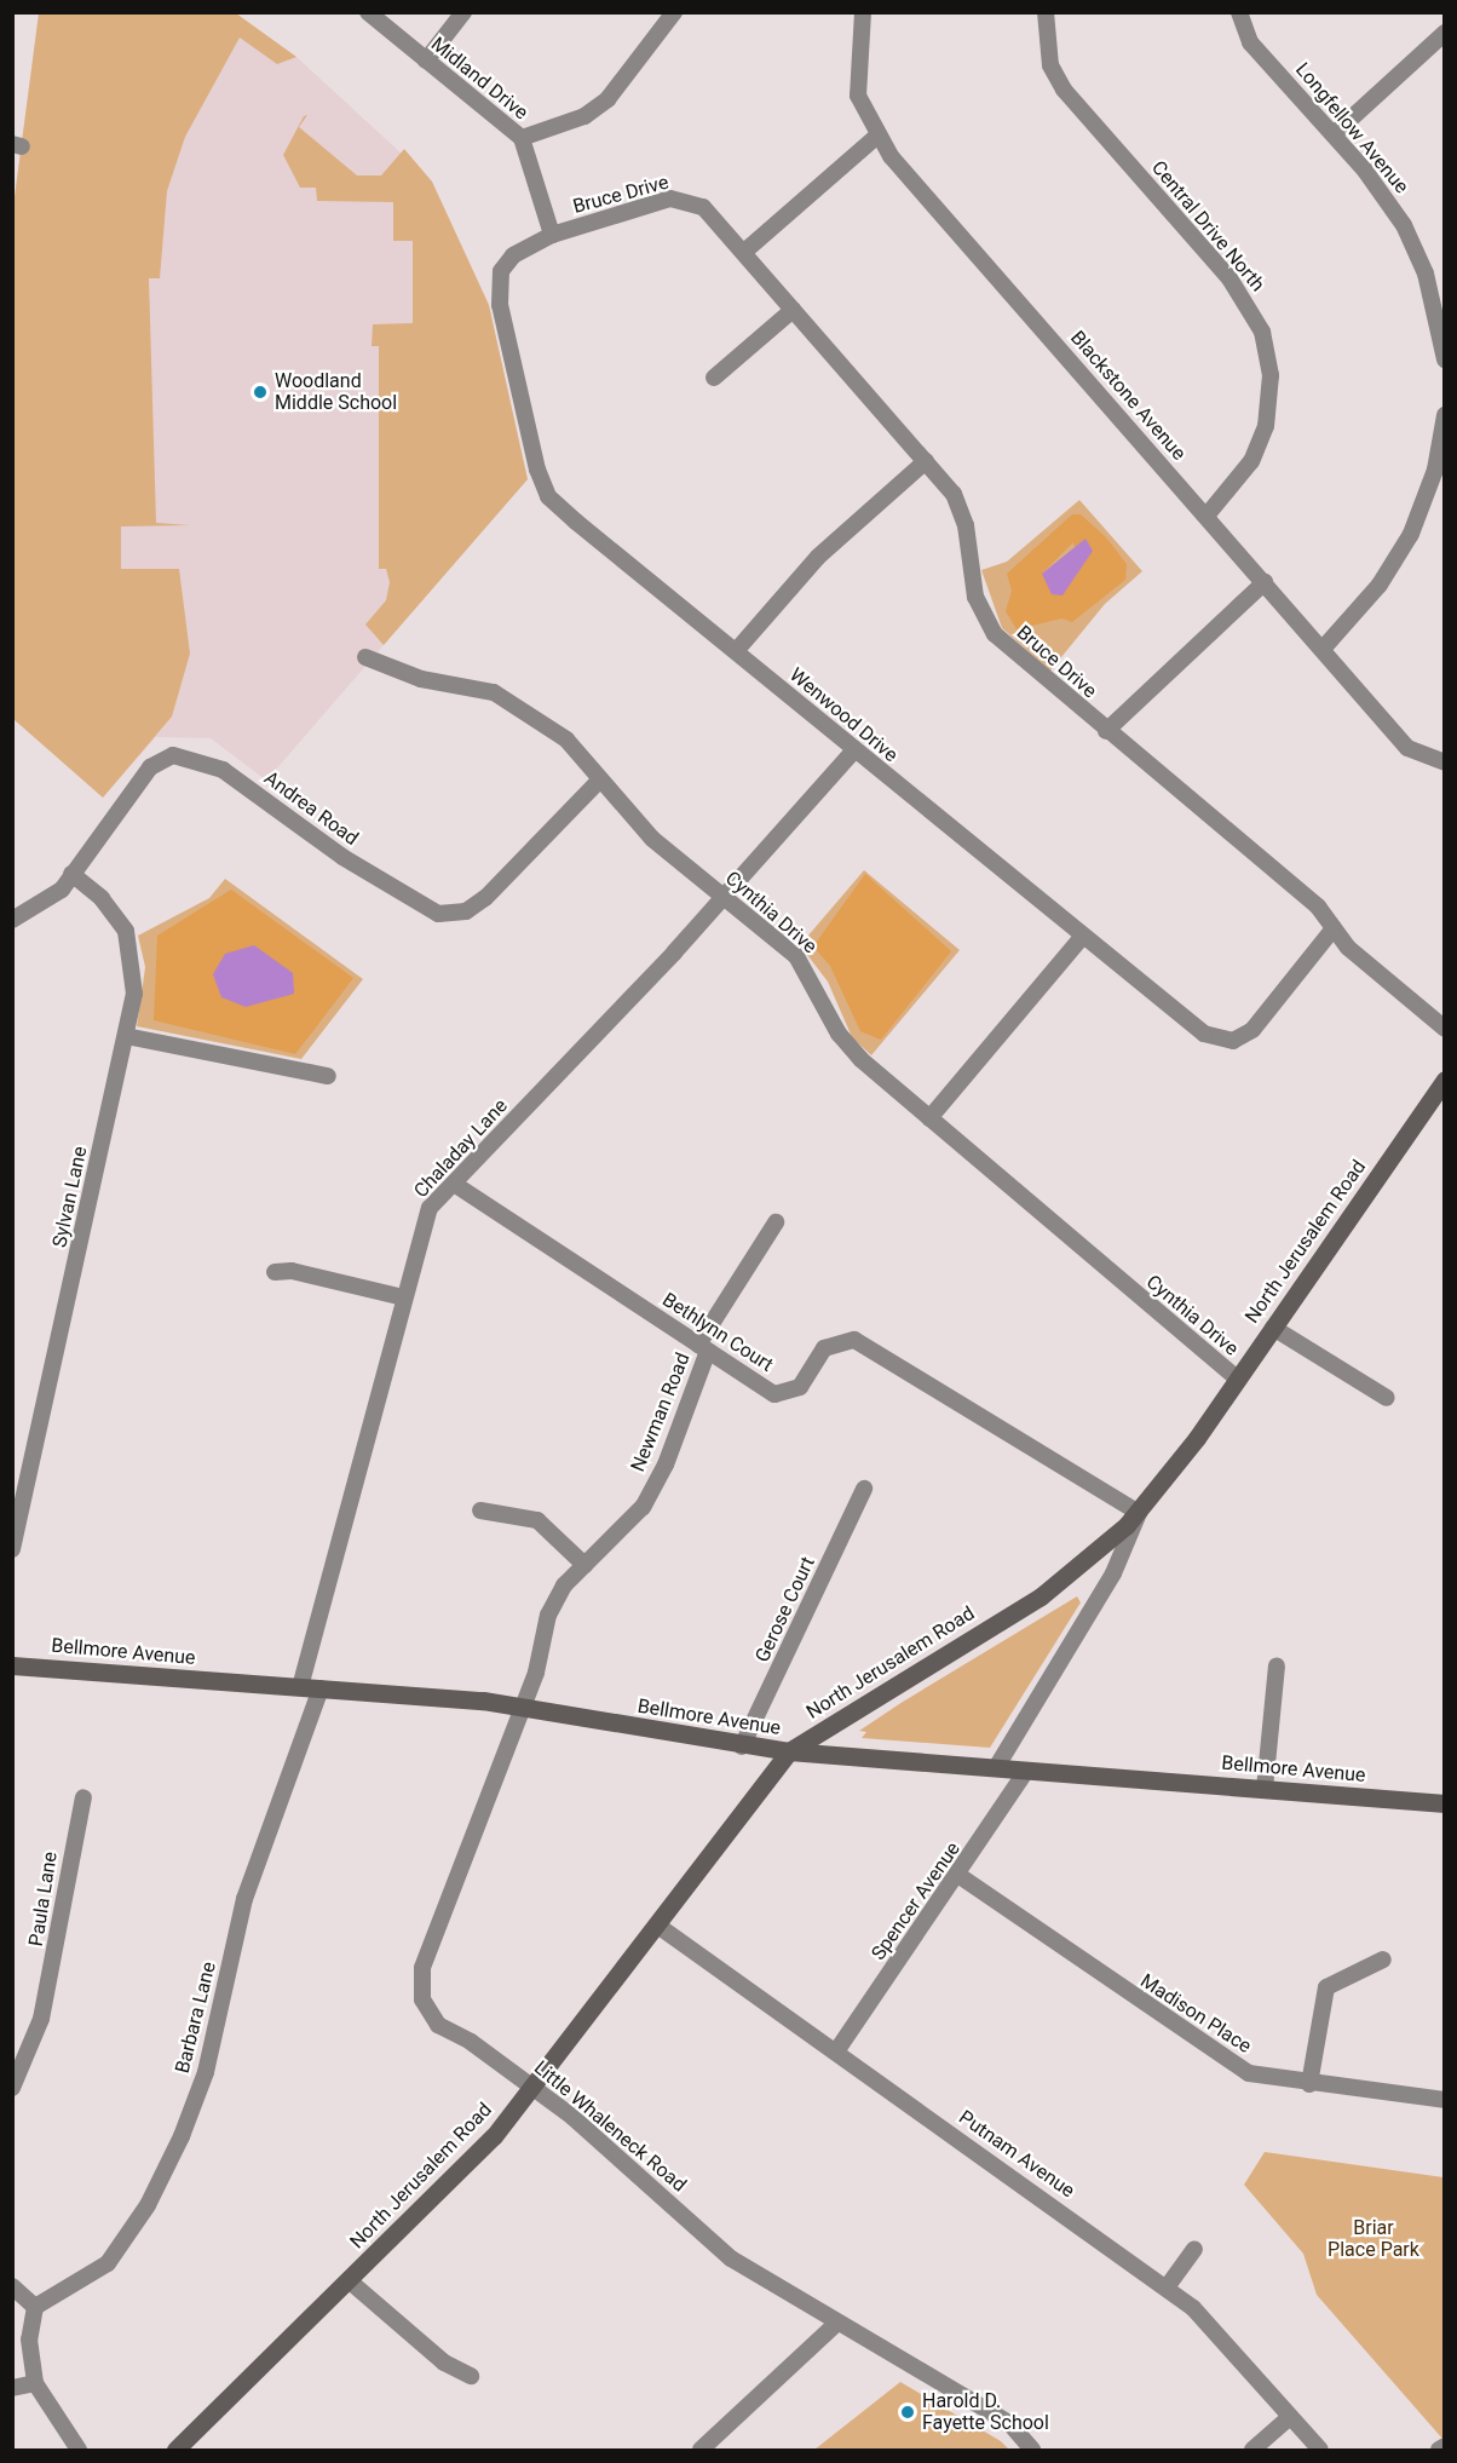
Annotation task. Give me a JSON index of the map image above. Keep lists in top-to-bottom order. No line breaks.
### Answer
{"streets":{"main road":["North Jerusalem Road","Bellmore Avenue"],"street":["Midland Drive","Longfellow Avenue","Bruce Drive","Central Drive North","Blackstone Avenue","Wenwood Drive","Andrea Road","Cynthia Drive","Chaladay Lane","Sylvan Lane","Bethlynn Court","Newman Road","Gerose Court","Paula Lane","Spencer Avenue","Madison Place","Barbara Lane","Little Whaleneck Road","Putnam Avenue"]},"crossings":[["Midland Drive","Bruce Drive"],["Midland Drive","Wenwood Drive"],["Bruce Drive","Wenwood Drive"],["Central Drive North","Blackstone Avenue"],["Wenwood Drive","Chaladay Lane"],["Andrea Road","Cynthia Drive"],["Andrea Road","Sylvan Lane"],["Cynthia Drive","Chaladay Lane"],["Cynthia Drive","North Jerusalem Road"],["Chaladay Lane","Bethlynn Court"],["Chaladay Lane","Bellmore Avenue"],["North Jerusalem Road","Bethlynn Court"],["North Jerusalem Road","Bellmore Avenue"],["North Jerusalem Road","Little Whaleneck Road"],["North Jerusalem Road","Putnam Avenue"],["Bethlynn Court","Newman Road"],["Newman Road","Bellmore Avenue"],["Newman Road","Little Whaleneck Road"],["Gerose Court","Bellmore Avenue"],["Bellmore Avenue","Spencer Avenue"],["Bellmore Avenue","Barbara Lane"],["Bellmore Avenue","Little Whaleneck Road"],["Spencer Avenue","Madison Place"],["Spencer Avenue","Putnam Avenue"]],"parks":["Briar Place Park"],"places":["Woodland Middle School","Harold D. Fayette School"]}
